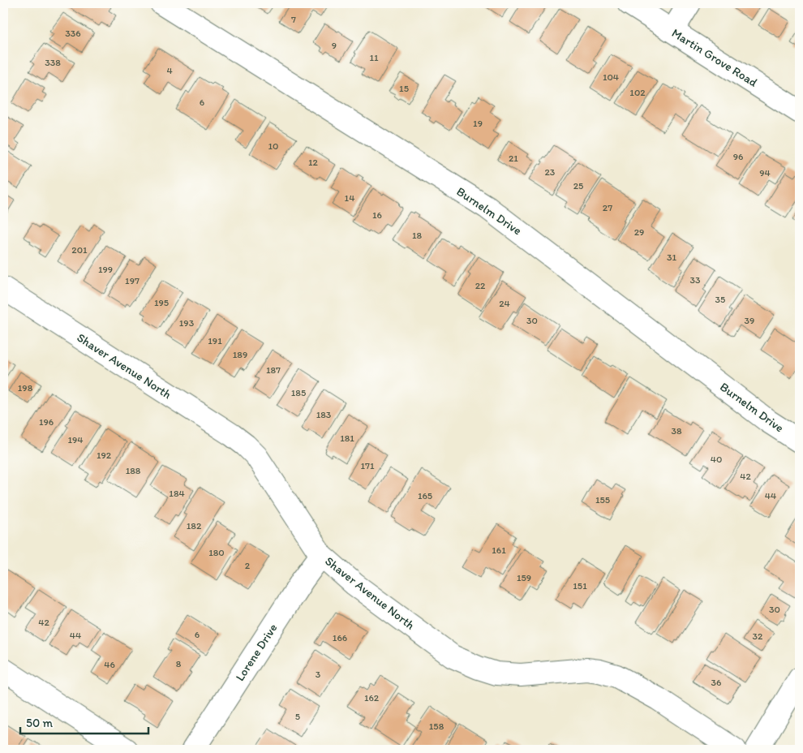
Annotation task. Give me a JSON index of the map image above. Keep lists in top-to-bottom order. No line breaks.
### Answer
{"streets":{"street":["Martin Grove Road","Burnelm Drive","Shaver Avenue North","Lorene Drive"]},"crossings":[["Shaver Avenue North","Lorene Drive"]],"house_numbers":["7","336","9","11","338","4","104","15","102","6","19","10","96","21","12","23","94","25","14","27","16","29","18","201","31","199","33","197","22","35","195","24","30","39","193","191","189","187","198","185","183","196","38","181","194","192","40","171","188","42","184","165","44","155","182","161","180","2","159","151","30","42","6","44","32","166","8","46","3","36","162","5","158"],"scale_bar":"50 m"}
